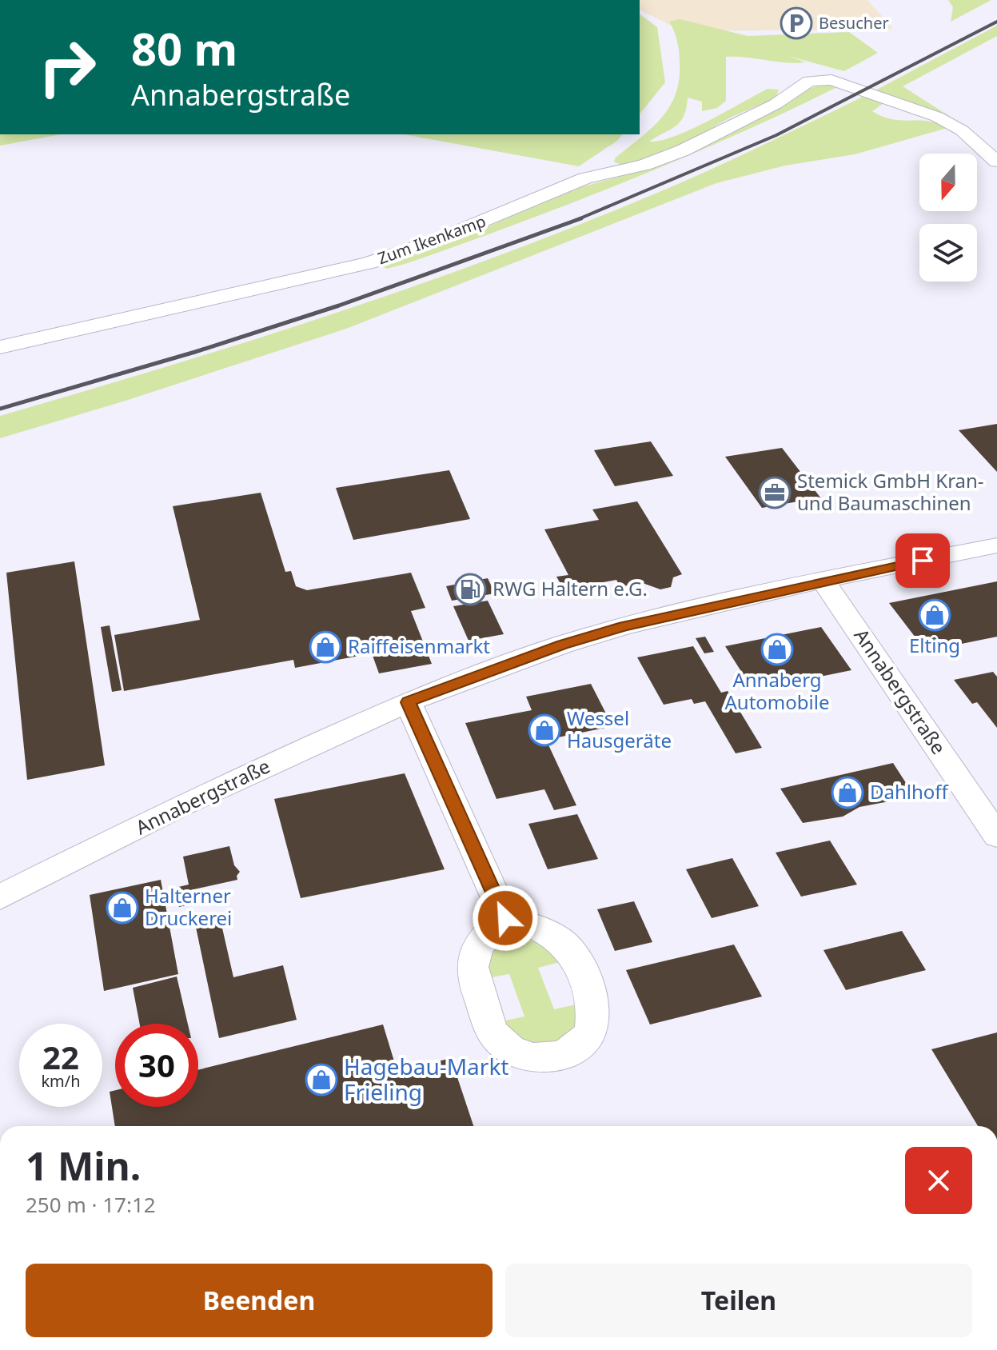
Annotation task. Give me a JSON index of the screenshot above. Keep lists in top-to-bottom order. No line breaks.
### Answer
{"streets":{"street":["Zum Ikenkamp","Annabergstraße"]},"places":{"parking":["Besucher"],"office":["Stemick GmbH Kran- und Baumaschinen"],"fuel station":["RWG Haltern e.G."],"shop":["Elting","Raiffeisenmarkt","Annaberg Automobile","Wessel Hausgeräte","Dahlhoff","Halterner Druckerei","Hagebau-Markt Frieling"]},"north":"bottom","page":{"turn":["80 m","Annabergstraße"],"speed":"22 km/h","limit":"30","heading":["1 Min.","250 m · 17:12"],"buttons":["Beenden","Teilen"]}}
